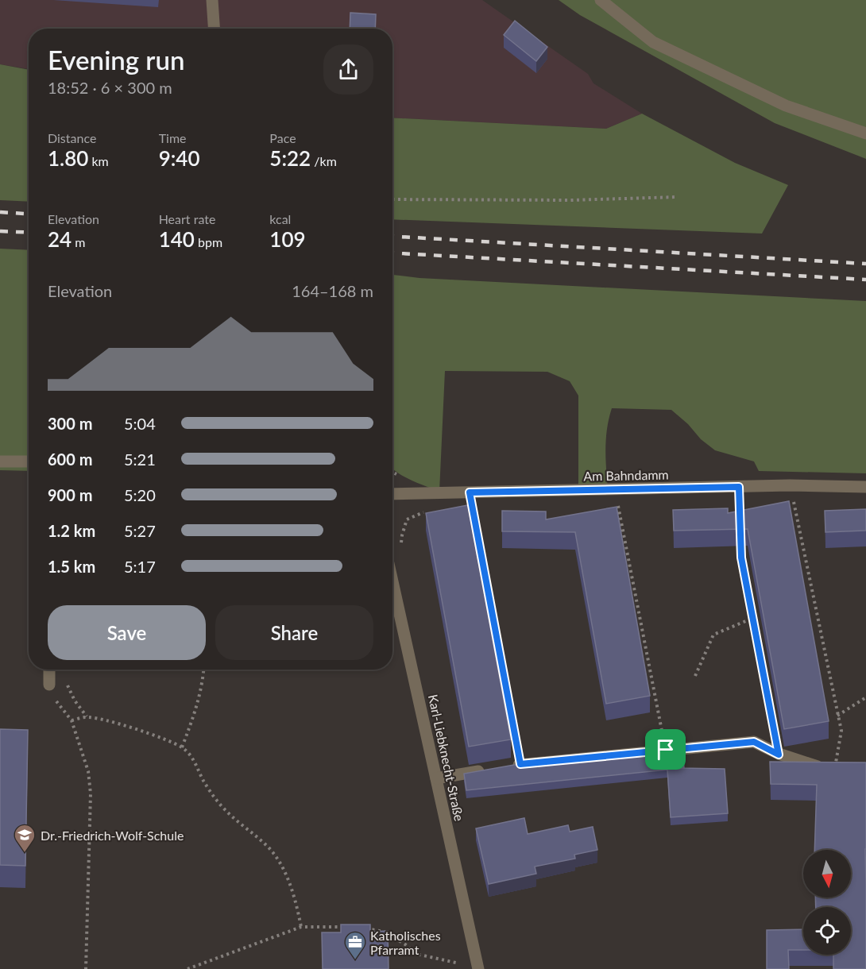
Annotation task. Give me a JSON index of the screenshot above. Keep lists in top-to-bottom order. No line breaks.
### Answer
{"streets":{"street":["Am Bahndamm","Karl-Liebknecht-Straße"]},"places":{"school or university":["Dr.-Friedrich-Wolf-Schule"],"office":["Katholisches Pfarramt"]},"north":"bottom","page":{"heading":["Evening run","18:52 · 6 × 300 m"],"stats":[["Distance","1.80 km"],["Time","9:40"],["Pace","5:22 /km"],["Elevation","24 m"],["Heart rate","140 bpm"],["kcal","109"]],"chart":["Elevation","164–168 m"],"list":[{"name":"300 m","note":"5:04"},{"name":"600 m","note":"5:21"},{"name":"900 m","note":"5:20"},{"name":"1.2 km","note":"5:27"},{"name":"1.5 km","note":"5:17"}],"buttons":["Save","Share"]}}
